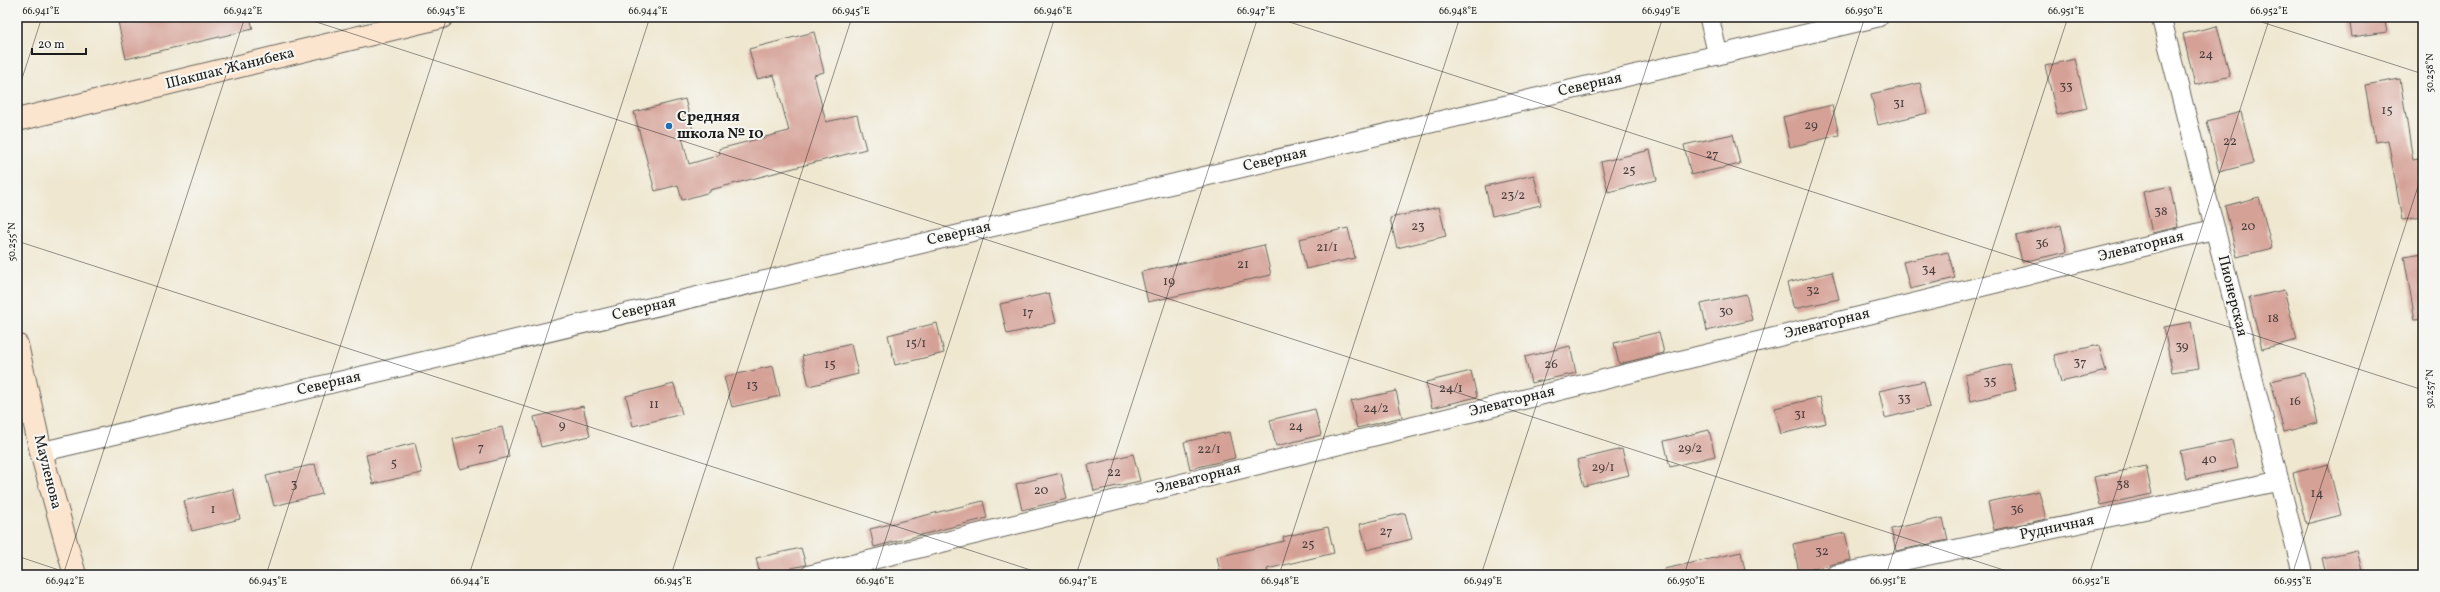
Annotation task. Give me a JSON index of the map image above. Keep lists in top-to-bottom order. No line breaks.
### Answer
{"streets":{"main road":["Шакшак Жанибека","Мауленова"],"street":["Северная","Элеваторная","Пионерская","Рудничная"]},"crossings":[["Северная","Мауленова"],["Элеваторная","Пионерская"],["Пионерская","Рудничная"]],"places":["Средняя школа № 10"],"house_numbers":["24","33","31","15","29","22","27","25","23/2","38","23","20","36","21/1","21","34","19","32","30","17","18","15/1","39","37","15","26","35","13","24/1","33","16","11","24/2","31","9","24","7","29/2","22/1","40","5","29/1","22","3","38","20","14","1","36","27","25","32"],"scale_bar":"20 m","coordinates":["66.941°E","66.942°E","66.943°E","66.944°E","66.945°E","66.946°E","66.947°E","66.948°E","66.949°E","66.950°E","66.951°E","66.952°E","50.258°N","50.255°N","50.257°N","66.953°E"]}
